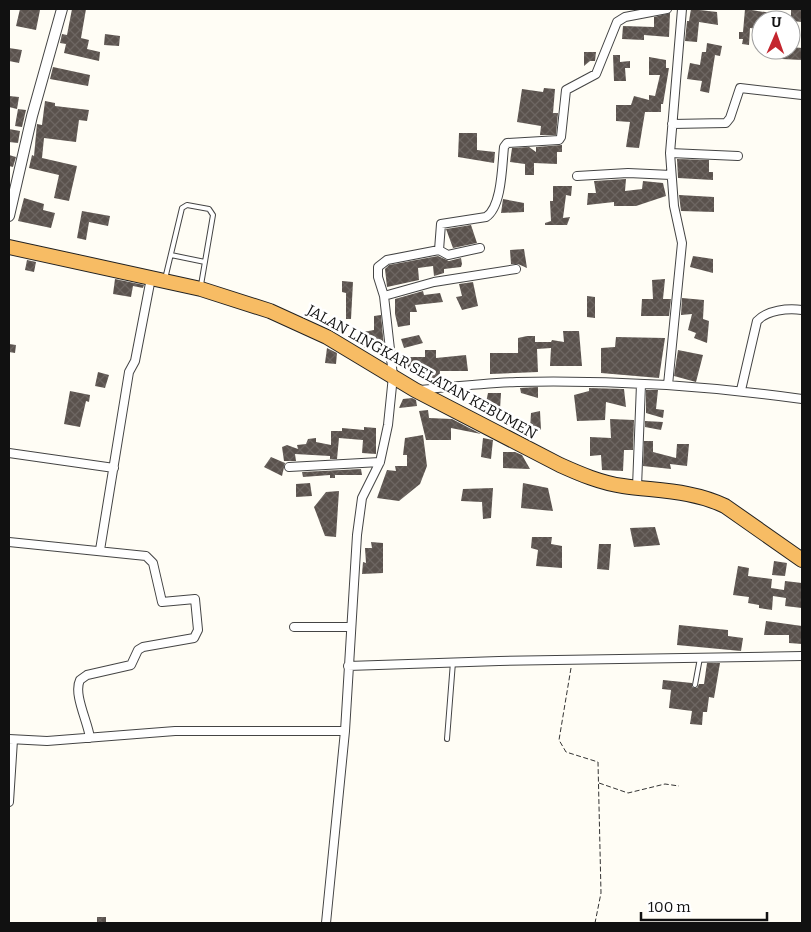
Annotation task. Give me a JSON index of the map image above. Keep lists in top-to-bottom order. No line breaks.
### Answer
{"streets":{"highway":["JALAN LINGKAR SELATAN KEBUMEN"]},"scale_bar":"100 m","north":"top"}
